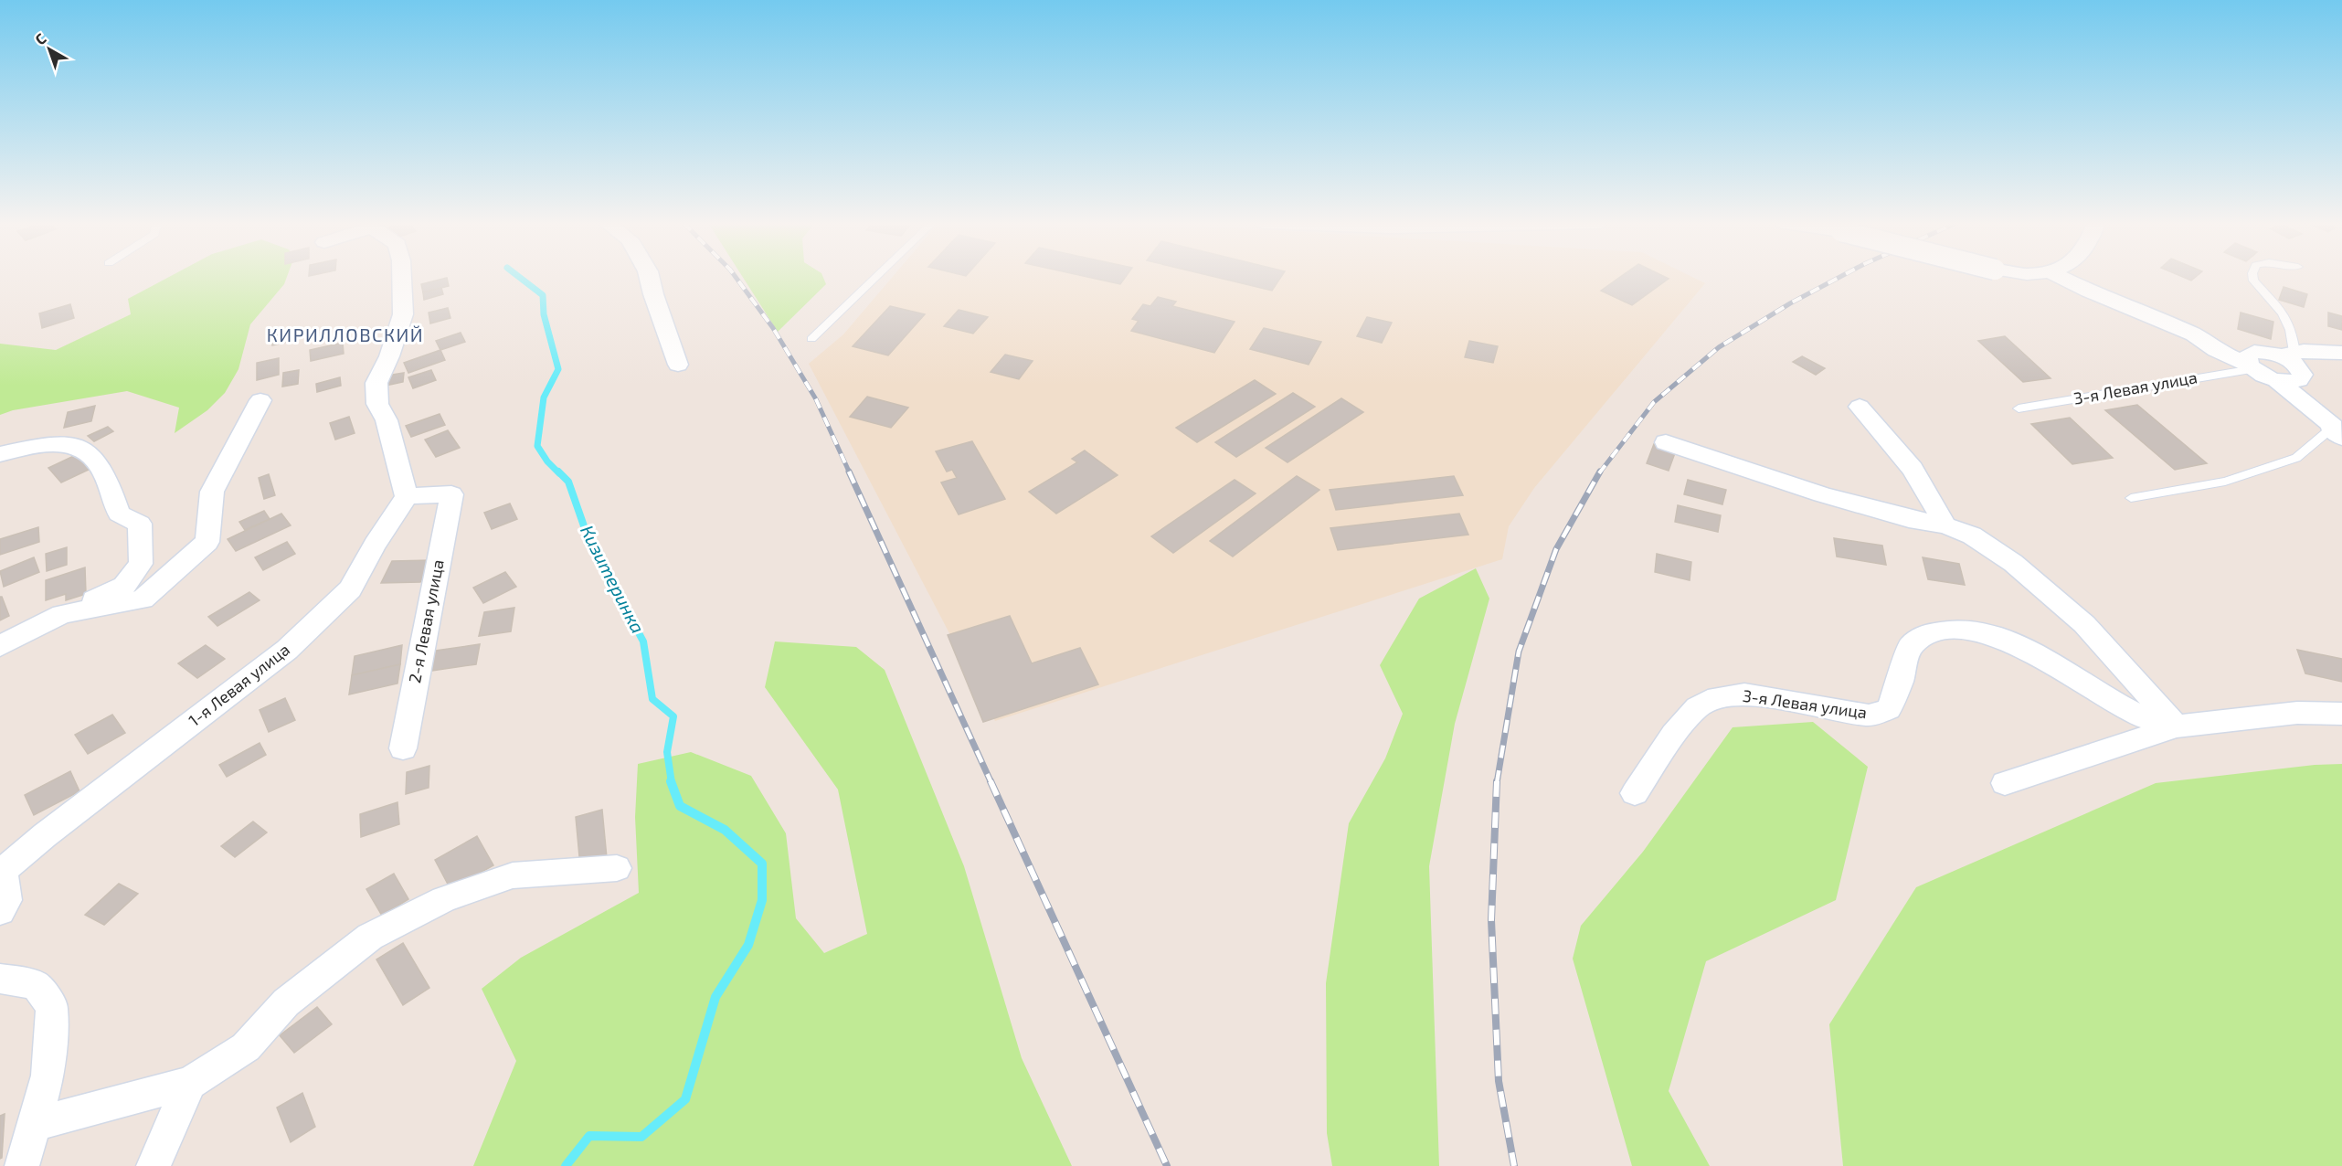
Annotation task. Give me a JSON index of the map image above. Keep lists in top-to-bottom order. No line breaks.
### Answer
{"streets":{"street":["3-я Левая улица","2-я Левая улица","1-я Левая улица"]},"crossings":[["2-я Левая улица","1-я Левая улица"]],"districts":["КИРИЛЛОВСКИЙ"],"water":["Кизитеринка"],"north":"top left"}
